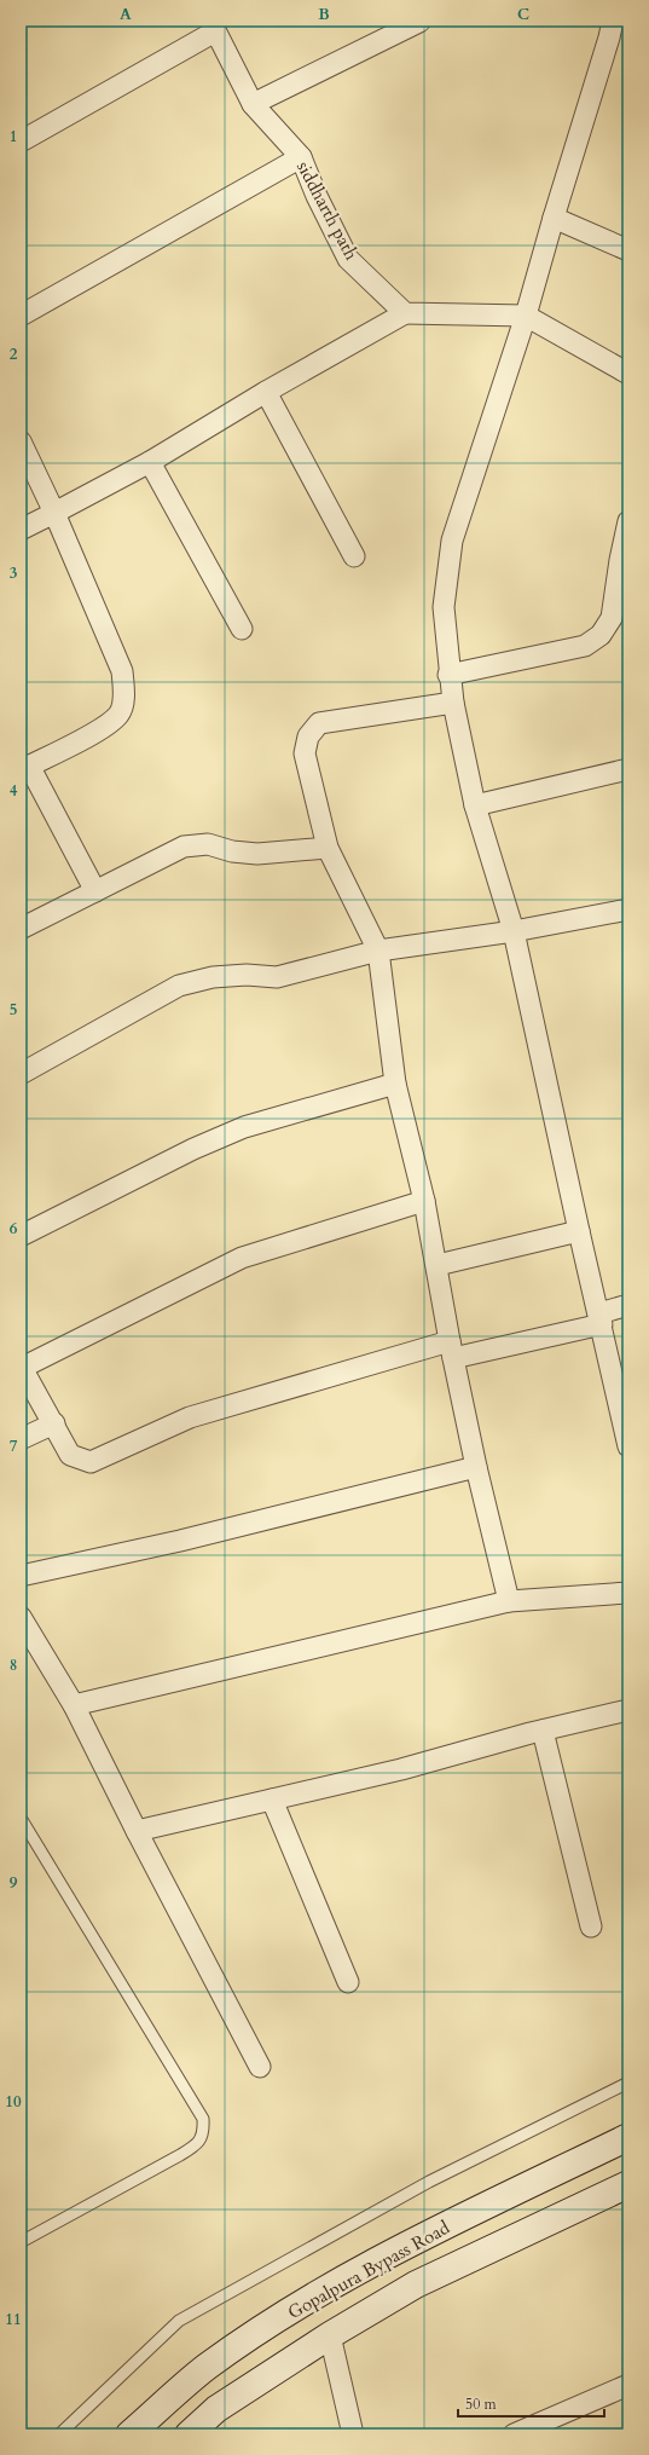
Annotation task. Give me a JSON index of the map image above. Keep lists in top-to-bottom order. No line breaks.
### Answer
{"streets":{"street":["siddharth path","Gopalpura Bypass Road"]},"scale_bar":"50 m","grid":{"columns":["A","B","C"],"rows":["1","2","3","4","5","6","7","8","9","10","11"]}}
